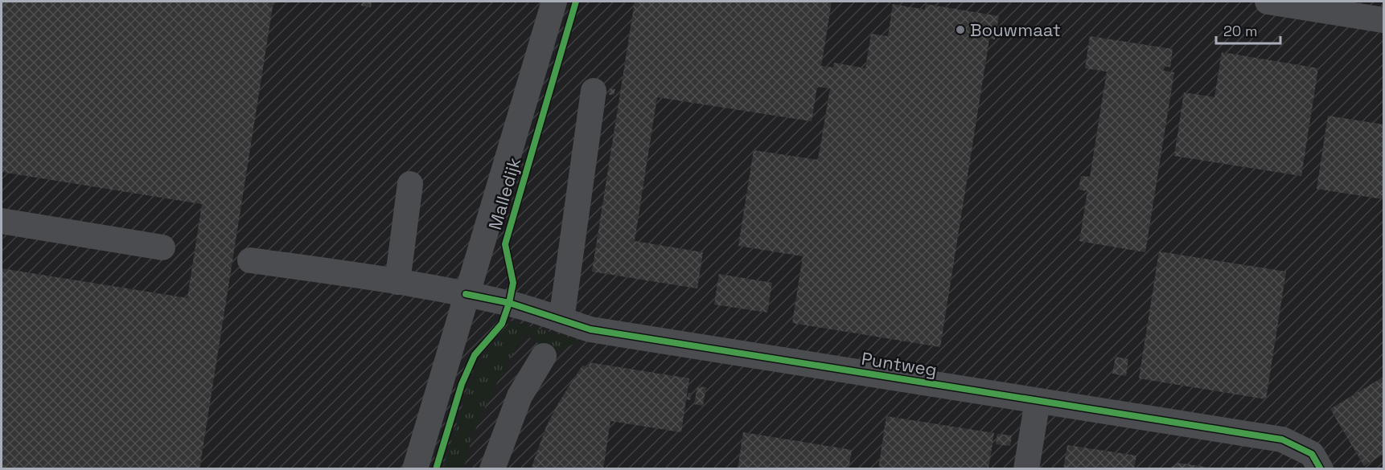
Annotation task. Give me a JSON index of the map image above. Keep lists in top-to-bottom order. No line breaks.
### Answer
{"streets":{"street":["Malledijk","Puntweg"]},"crossings":[["Malledijk","Puntweg"]],"places":["Bouwmaat"],"scale_bar":"20 m"}
